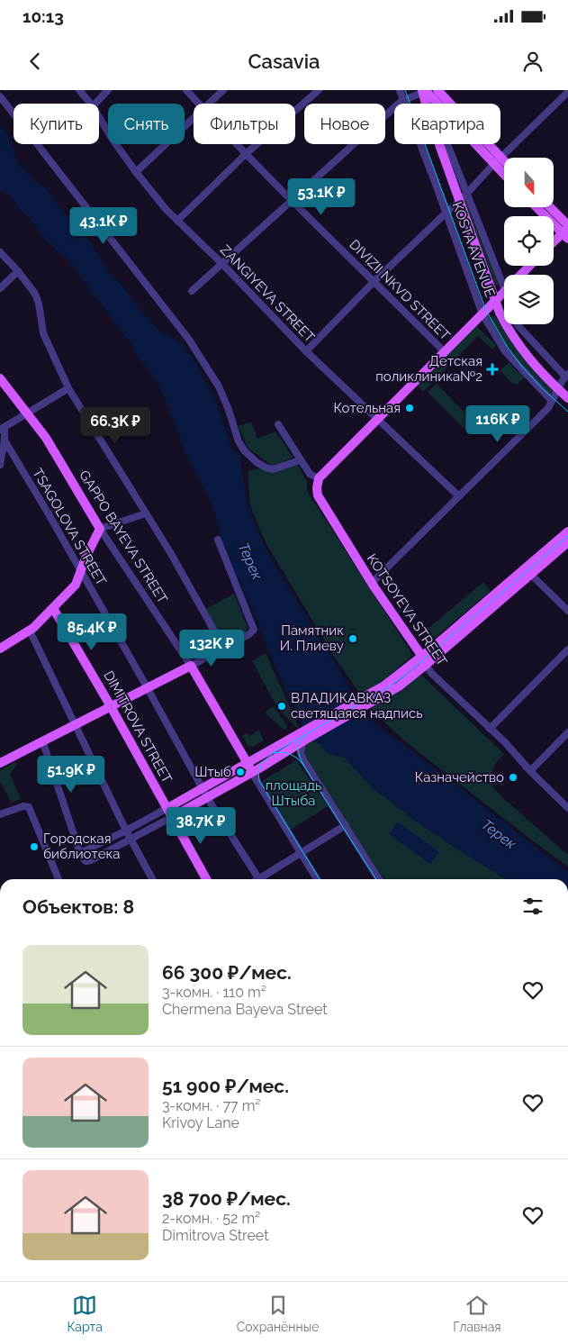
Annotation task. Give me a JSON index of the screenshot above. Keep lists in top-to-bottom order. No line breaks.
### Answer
{"streets":{"main road":["KOSTA AVENUE","GAPPO BAYEVA STREET","KOTSOYEVA STREET","DIMITROVA STREET"],"street":["DIVIZII NKVD STREET","ZANGIYEVA STREET","TSAGOLOVA STREET"]},"water":["Терек"],"parks":["площадь Штыба"],"places":{"health":["Детская поликлиника№2"],"other":["Котельная","Памятник И. Плиеву","ВЛАДИКАВКАЗ светящаяся надпись","Штыб","Казначейство","Городская библиотека"]},"north":"bottom","page":{"status":"10:13","header":"Casavia","chip":["Купить","Снять","Фильтры","Новое","Квартира"],"price":["53.1K ₽","43.1K ₽","116K ₽","66.3K ₽","85.4K ₽","132K ₽","51.9K ₽","38.7K ₽"],"heading":"Объектов: 8","list":[{"name":"66 300 ₽/мес.","note":"3-комн. · 110 m² · Chermena Bayeva Street"},{"name":"51 900 ₽/мес.","note":"3-комн. · 77 m² · Krivoy Lane"},{"name":"38 700 ₽/мес.","note":"2-комн. · 52 m² · Dimitrova Street"}],"tabs":["Карта","Сохранённые","Главная"]}}
